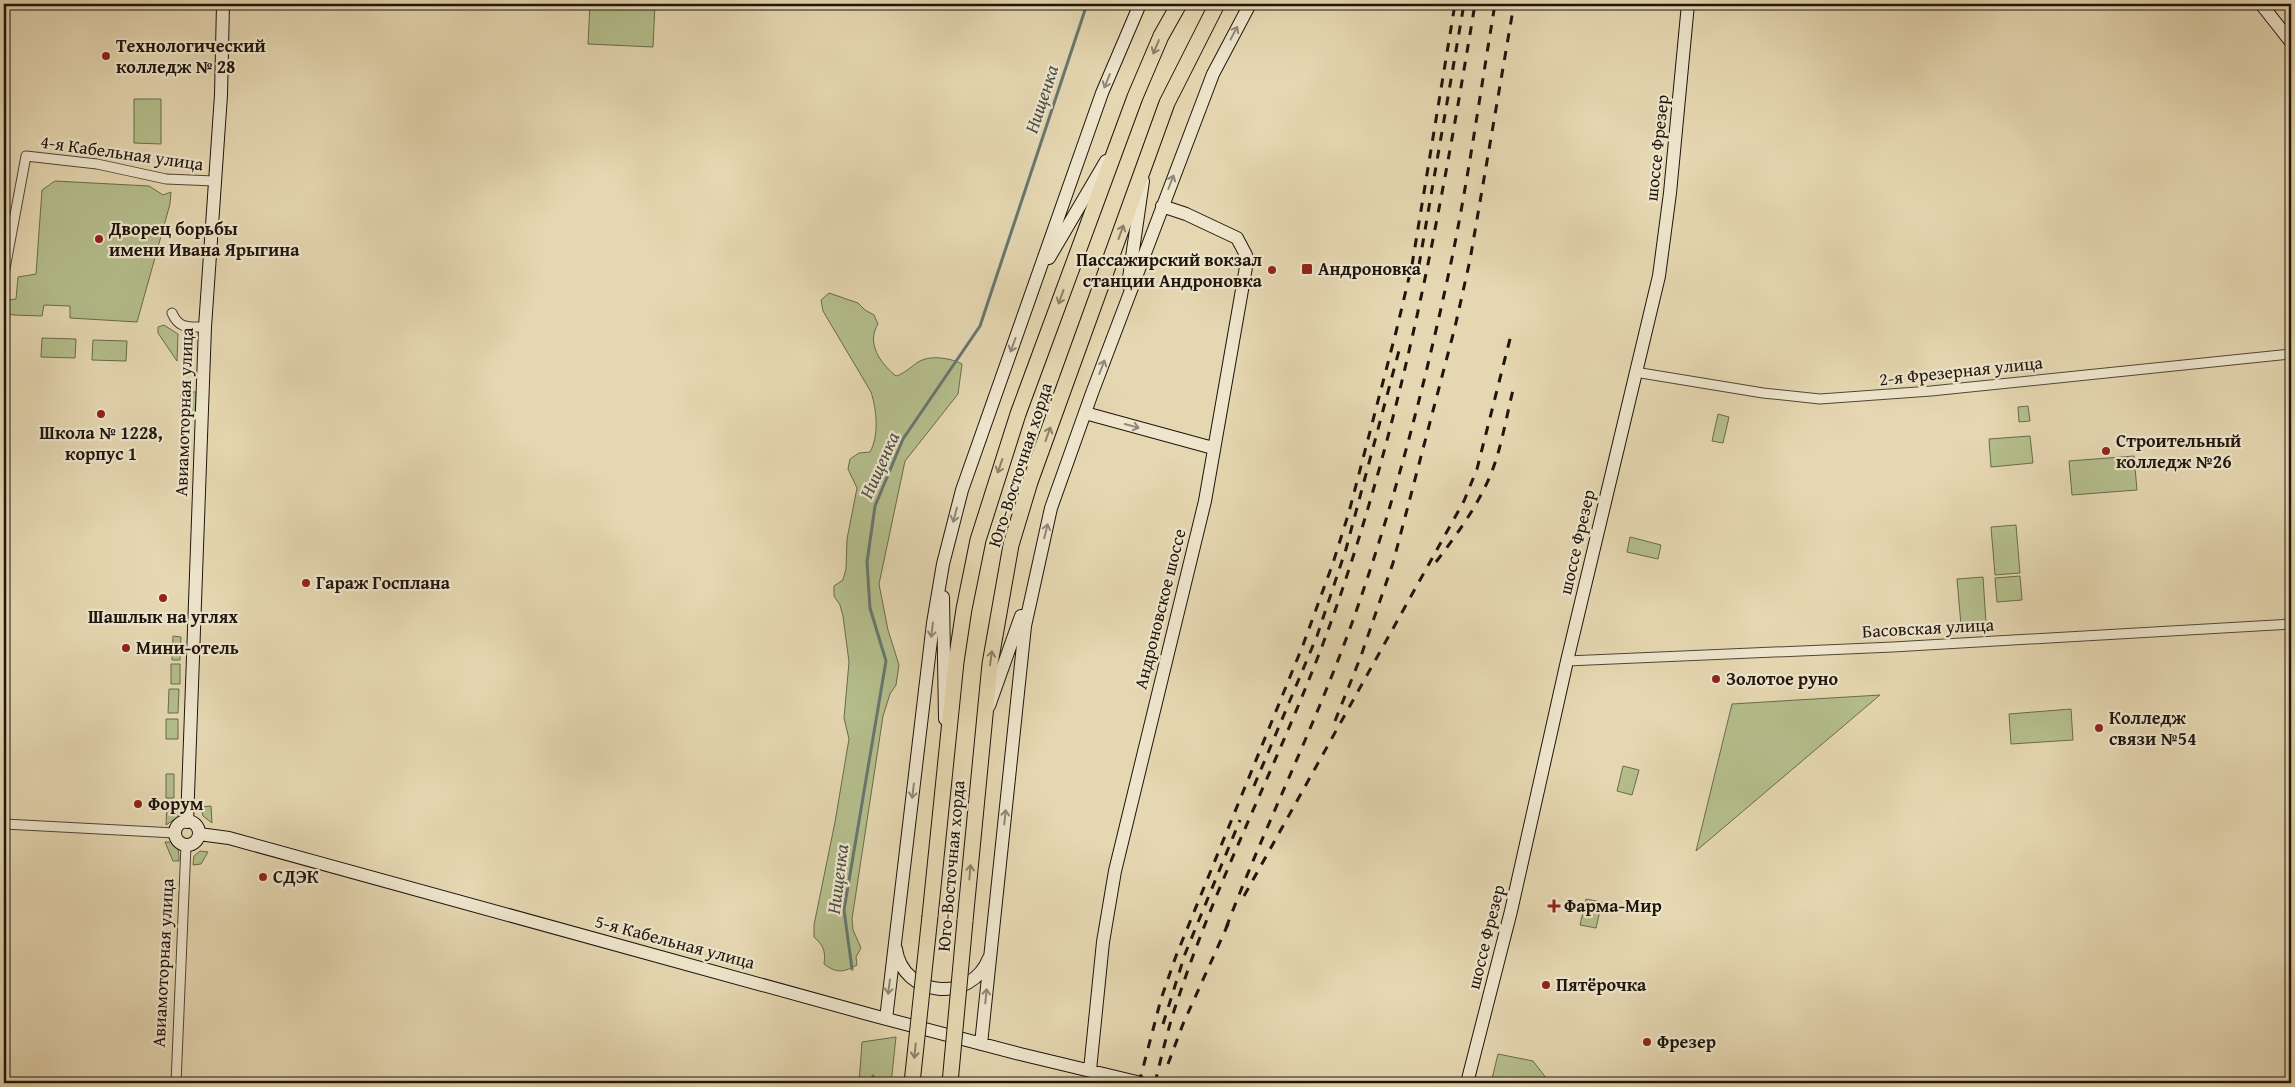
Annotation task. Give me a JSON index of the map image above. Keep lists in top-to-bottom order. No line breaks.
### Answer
{"streets":{"main road":["Юго-Восточная хорда"],"street":["шоссе Фрезер","4-я Кабельная улица","2-я Фрезерная улица","Авиамоторная улица","Андроновское шоссе","Басовская улица","5-я Кабельная улица"]},"crossings":[["шоссе Фрезер","2-я Фрезерная улица"],["шоссе Фрезер","Басовская улица"],["4-я Кабельная улица","Авиамоторная улица"],["Авиамоторная улица","5-я Кабельная улица"],["Андроновское шоссе","5-я Кабельная улица"]],"water":["Нищенка"],"places":{"other":["Технологический колледж № 28","Дворец борьбы имени Ивана Ярыгина","Пассажирский вокзал станции Андроновка","Школа № 1228, корпус 1","Строительный колледж №26","Гараж Госплана","Шашлык на углях","Мини-отель","Золотое руно","Колледж связи №54","Форум","СДЭК","Пятёрочка","Фрезер"],"transit":["Андроновка"],"health":["Фарма-Мир"]}}
